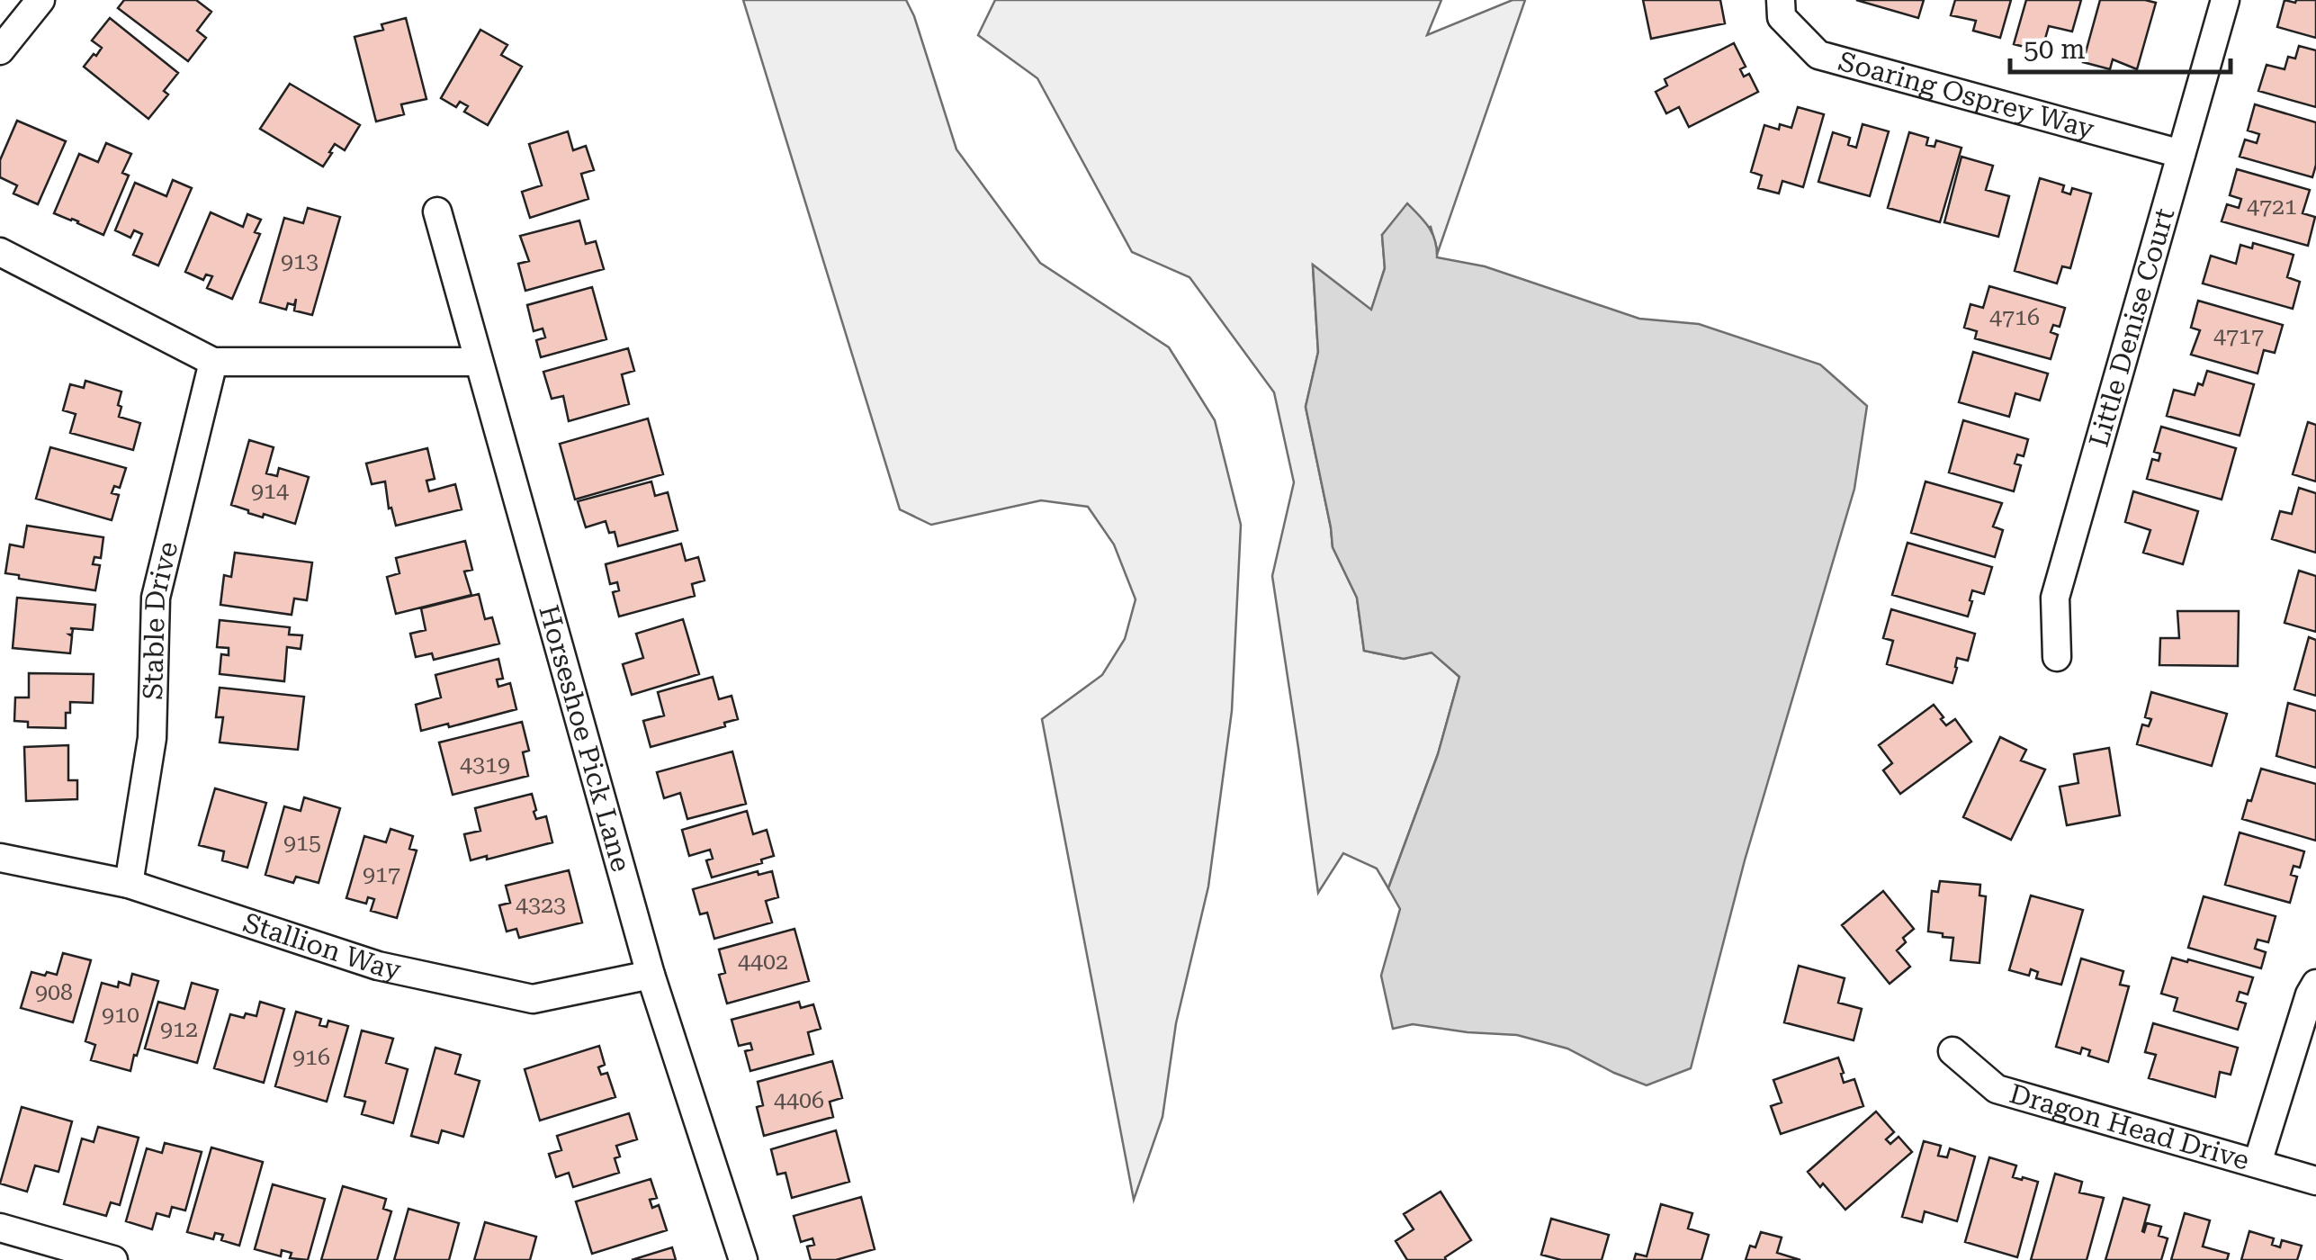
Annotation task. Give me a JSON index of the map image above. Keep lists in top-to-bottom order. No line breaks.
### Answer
{"streets":{"street":["Soaring Osprey Way","Little Denise Court","Stable Drive","Horseshoe Pick Lane","Stallion Way","Dragon Head Drive"]},"crossings":[["Soaring Osprey Way","Little Denise Court"],["Stable Drive","Stallion Way"],["Horseshoe Pick Lane","Stallion Way"]],"house_numbers":["4721","913","4716","4717","914","4319","915","917","4323","4402","908","910","912","916","4406"],"scale_bar":"50 m"}
